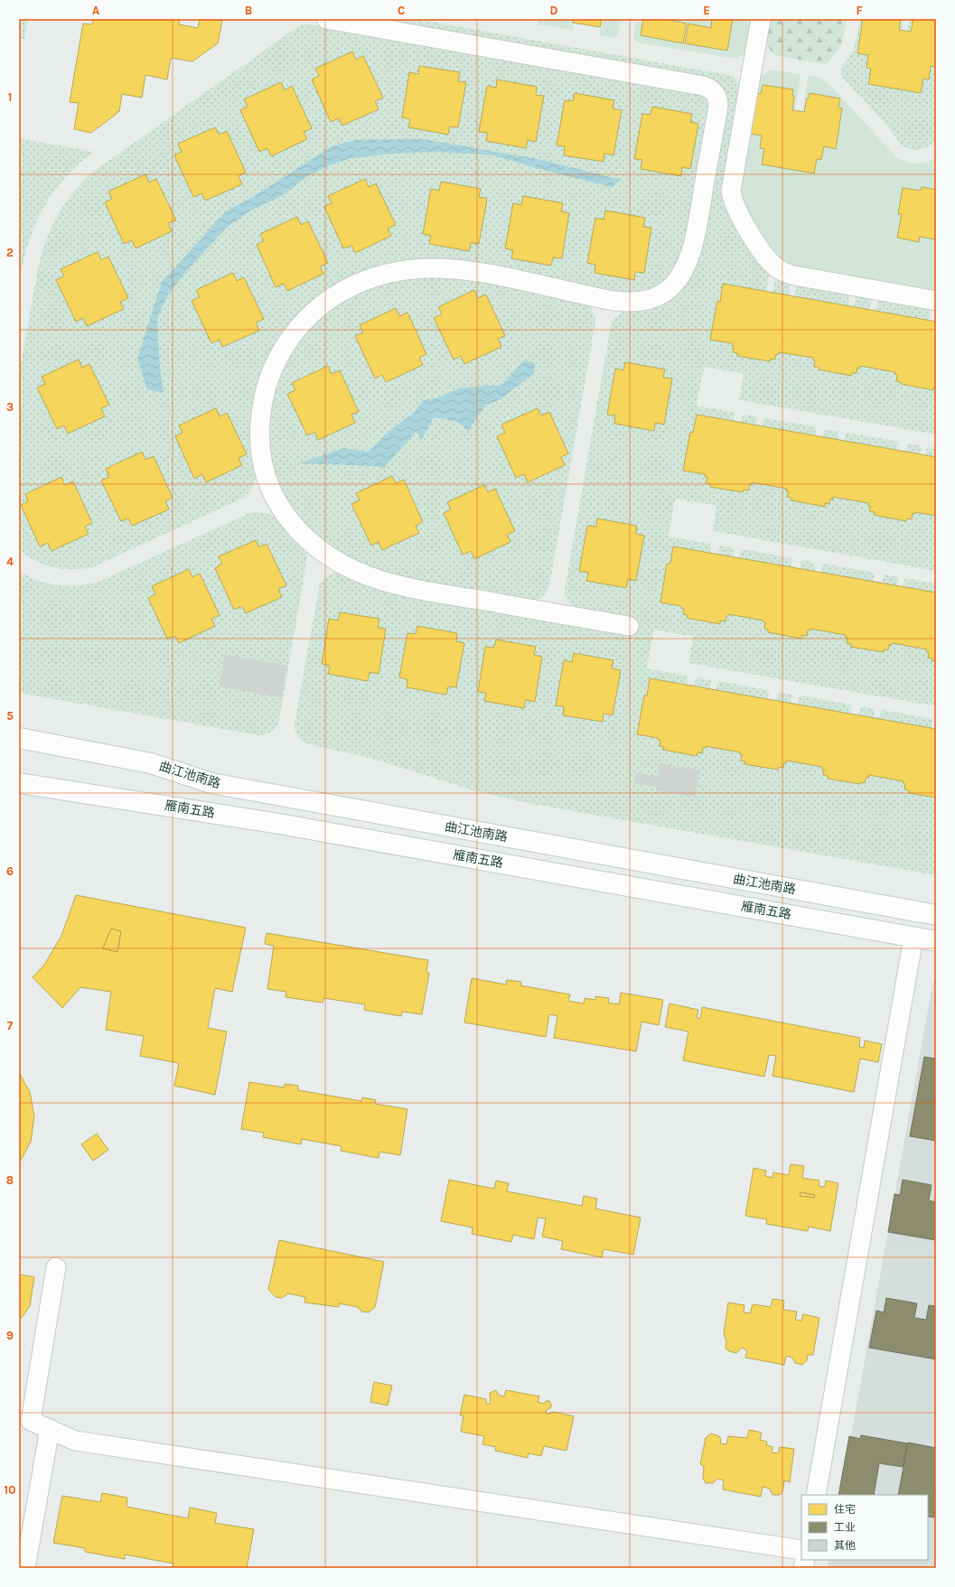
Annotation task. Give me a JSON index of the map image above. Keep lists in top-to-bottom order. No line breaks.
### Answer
{"streets":{"main road":["曲江池南路","雁南五路"]},"legend":["住宅","工业","其他"],"grid":{"columns":["A","B","C","D","E","F"],"rows":["1","2","3","4","5","6","7","8","9","10"]}}
